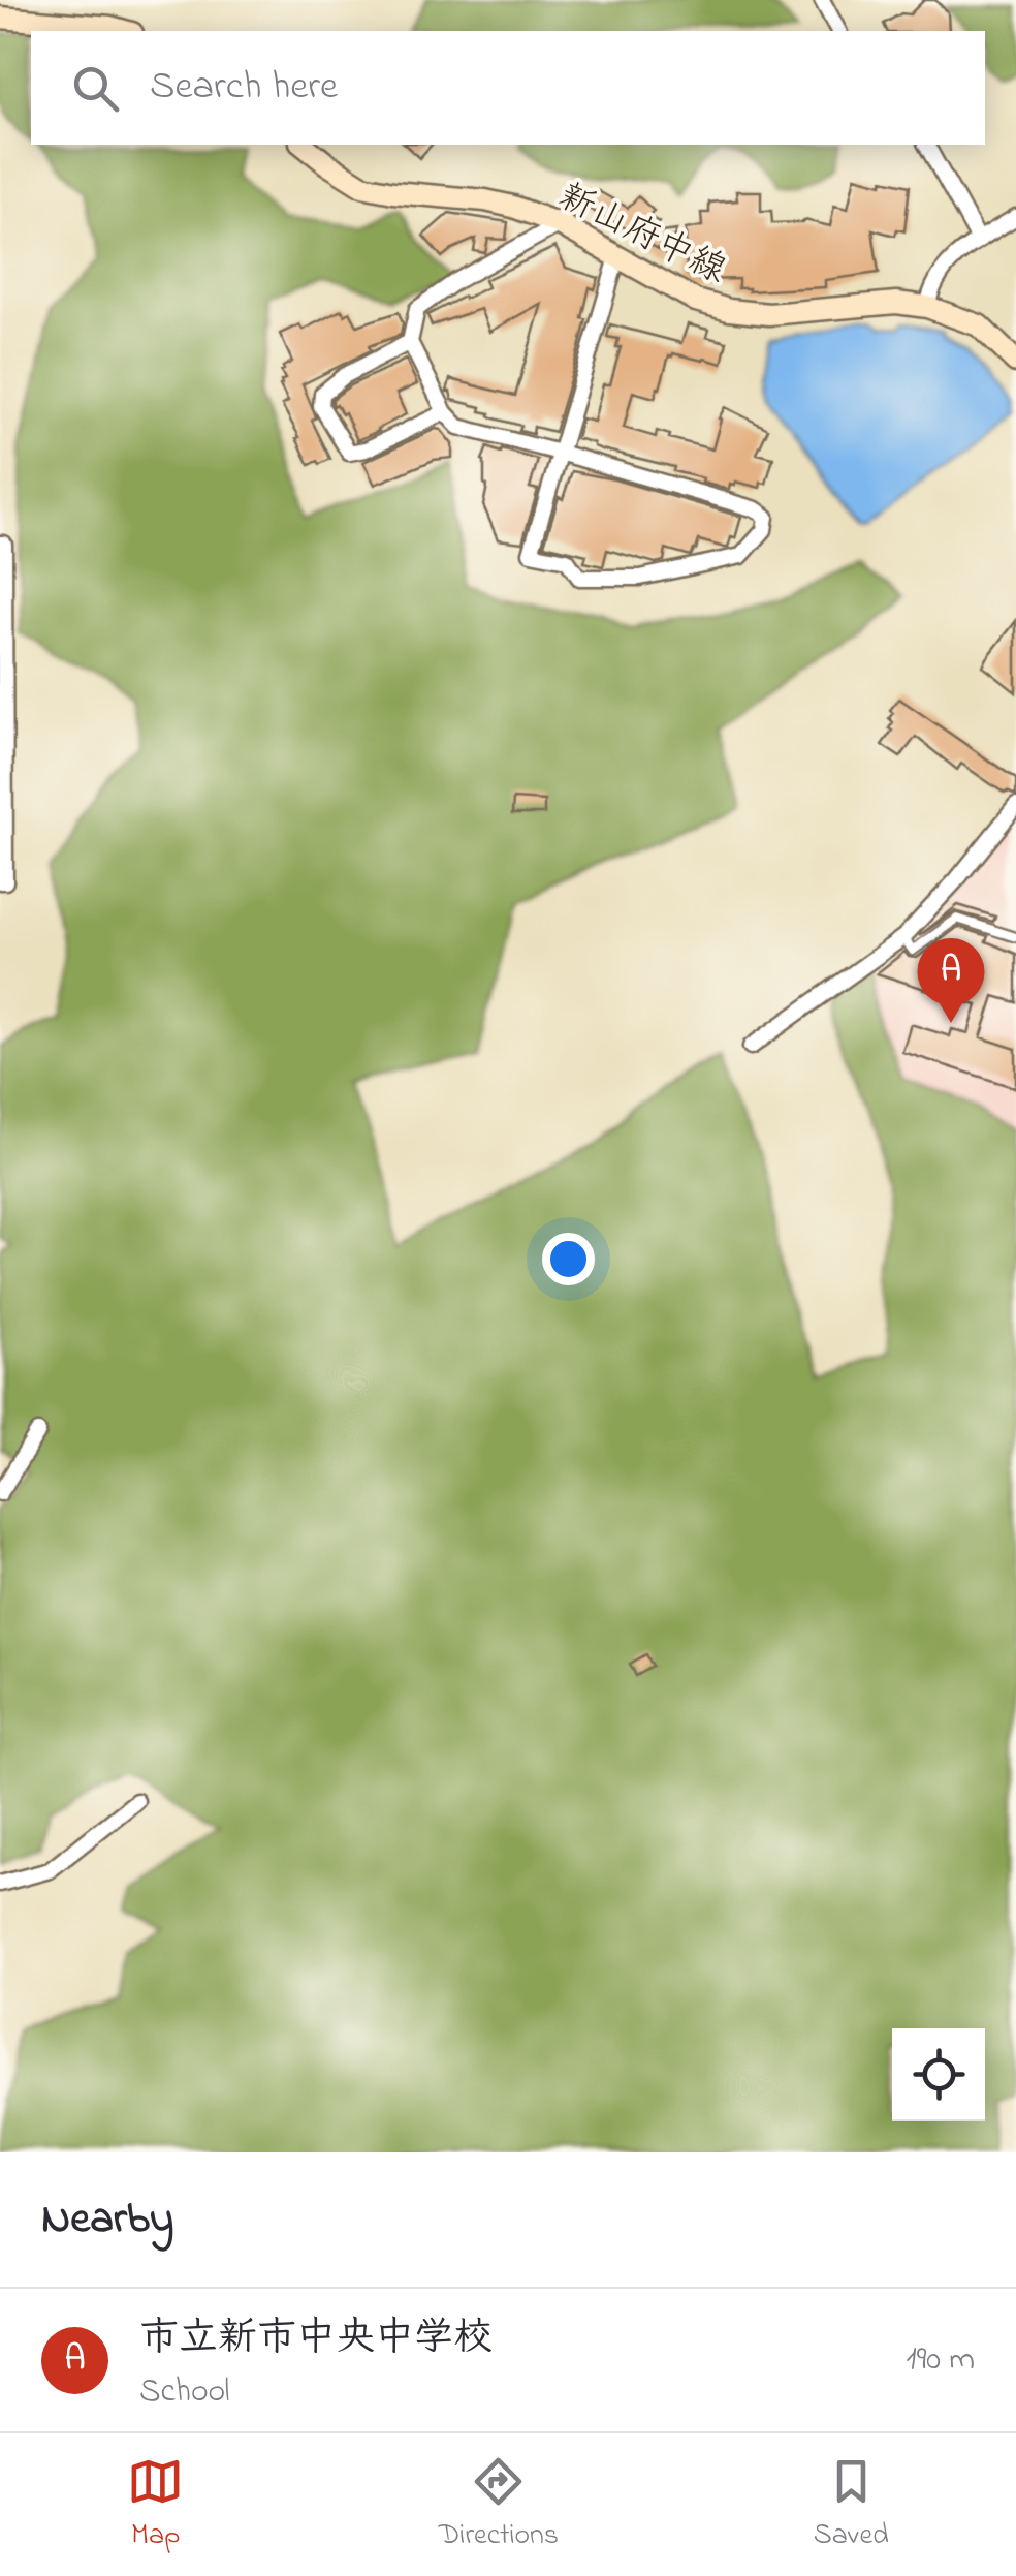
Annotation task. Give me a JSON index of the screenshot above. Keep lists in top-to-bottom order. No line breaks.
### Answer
{"streets":{"main road":["新山府中線"]},"page":{"search":"Search here","pins":"A","heading":"Nearby","list":[{"mark":"A","name":"市立新市中央中学校","note":"School","value":"190 m"}],"nav":["Map","Directions","Saved"]}}
